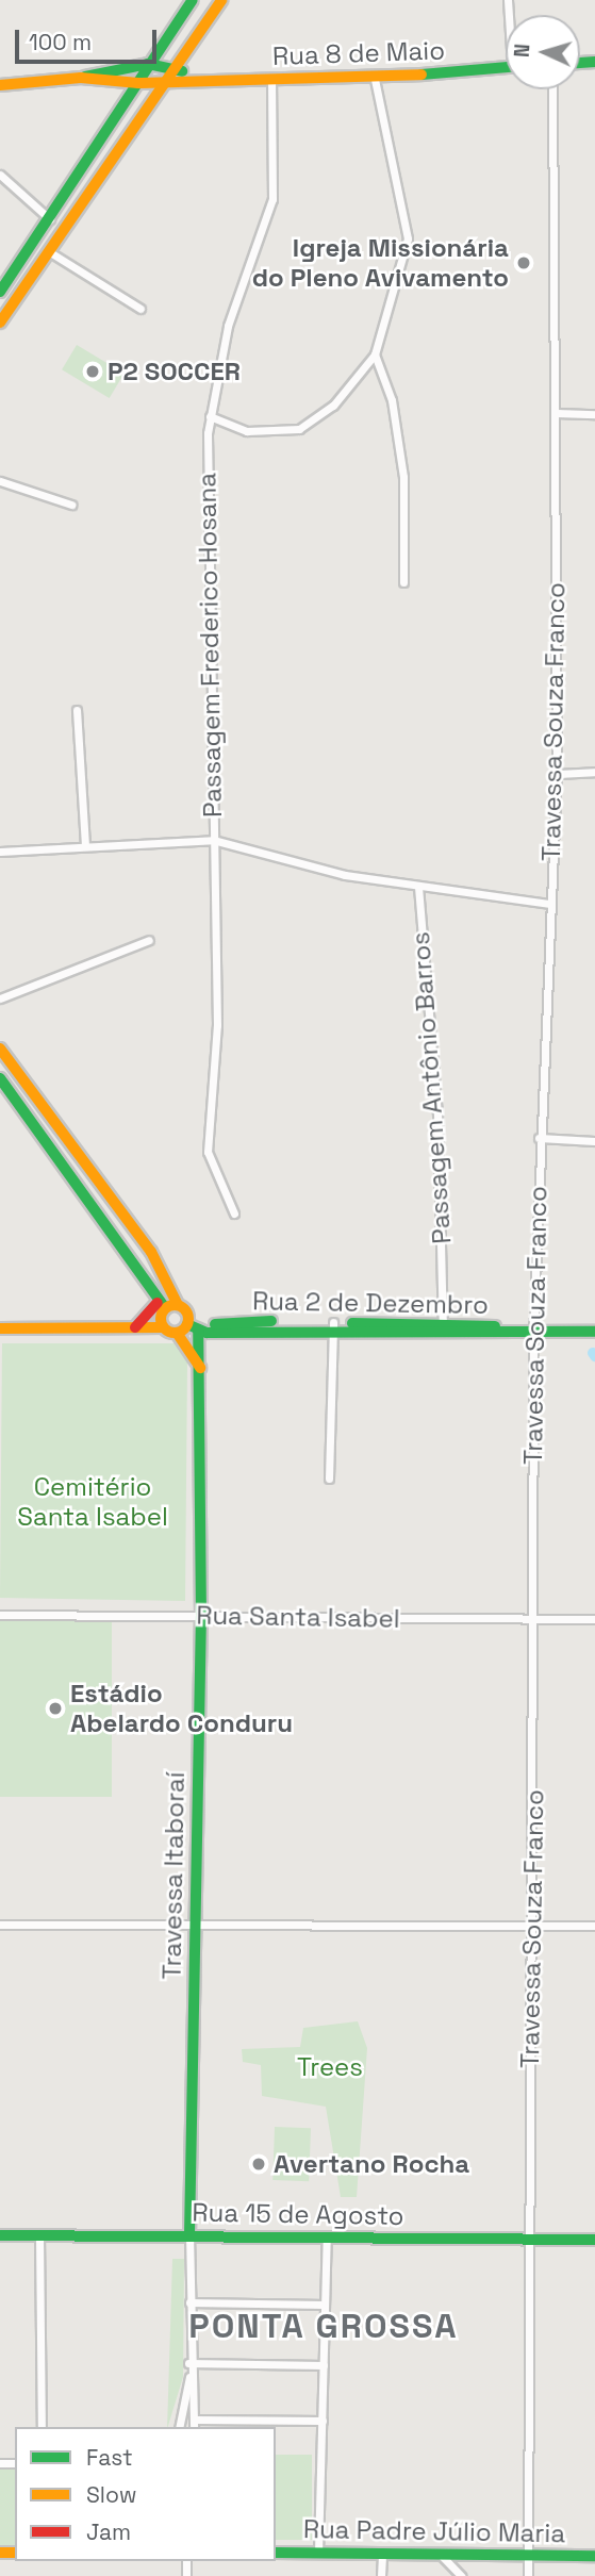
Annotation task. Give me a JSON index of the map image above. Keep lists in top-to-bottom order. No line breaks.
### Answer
{"streets":{"main road":["Rua 8 de Maio","Rua 2 de Dezembro","Travessa Itaboraí","Rua 15 de Agosto","Rua Padre Júlio Maria"],"street":["Passagem Frederico Hosana","Travessa Souza Franco","Passagem Antônio Barros","Rua Santa Isabel"]},"crossings":[["Rua 8 de Maio","Passagem Frederico Hosana"],["Travessa Souza Franco","Rua 2 de Dezembro"],["Travessa Souza Franco","Rua Santa Isabel"],["Travessa Souza Franco","Rua 15 de Agosto"],["Travessa Souza Franco","Rua Padre Júlio Maria"],["Passagem Antônio Barros","Rua 2 de Dezembro"],["Rua 2 de Dezembro","Travessa Itaboraí"],["Rua Santa Isabel","Travessa Itaboraí"],["Travessa Itaboraí","Rua 15 de Agosto"]],"districts":["PONTA GROSSA"],"parks":["Cemitério Santa Isabel","Trees"],"places":["Igreja Missionária do Pleno Avivamento","P2 SOCCER","Estádio Abelardo Conduru","Avertano Rocha"],"legend":["Fast","Slow","Jam"],"scale_bar":"100 m","north":"left"}
